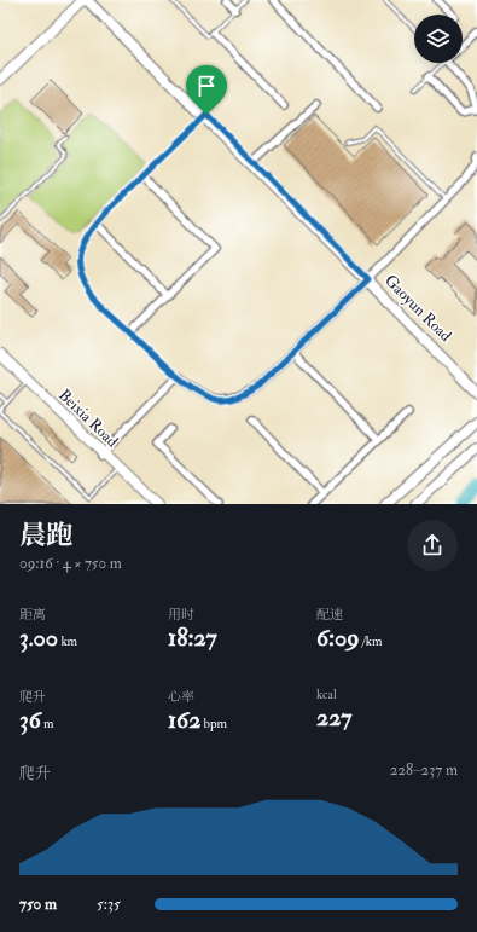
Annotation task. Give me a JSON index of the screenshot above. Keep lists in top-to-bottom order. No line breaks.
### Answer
{"streets":{"main road":["Gaoyun Road","Beixia Road"]},"page":{"heading":["晨跑","09:16 · 4 × 750 m"],"stats":[["距离","3.00 km"],["用时","18:27"],["配速","6:09 /km"],["爬升","36 m"],["心率","162 bpm"],["kcal","227"]],"chart":["爬升","228–237 m"],"list":[{"name":"750 m","note":"5:35"}]}}
